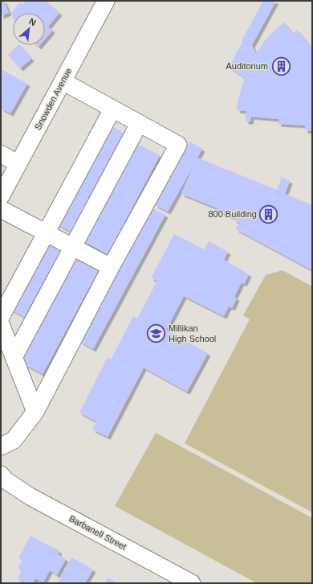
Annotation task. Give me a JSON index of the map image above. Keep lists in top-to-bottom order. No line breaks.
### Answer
{"streets":{"street":["Snowden Avenue","Barbanell Street"]},"places":{"building":["Auditorium","800 Building"],"school or university":["Millikan High School"]},"north":"top right"}
